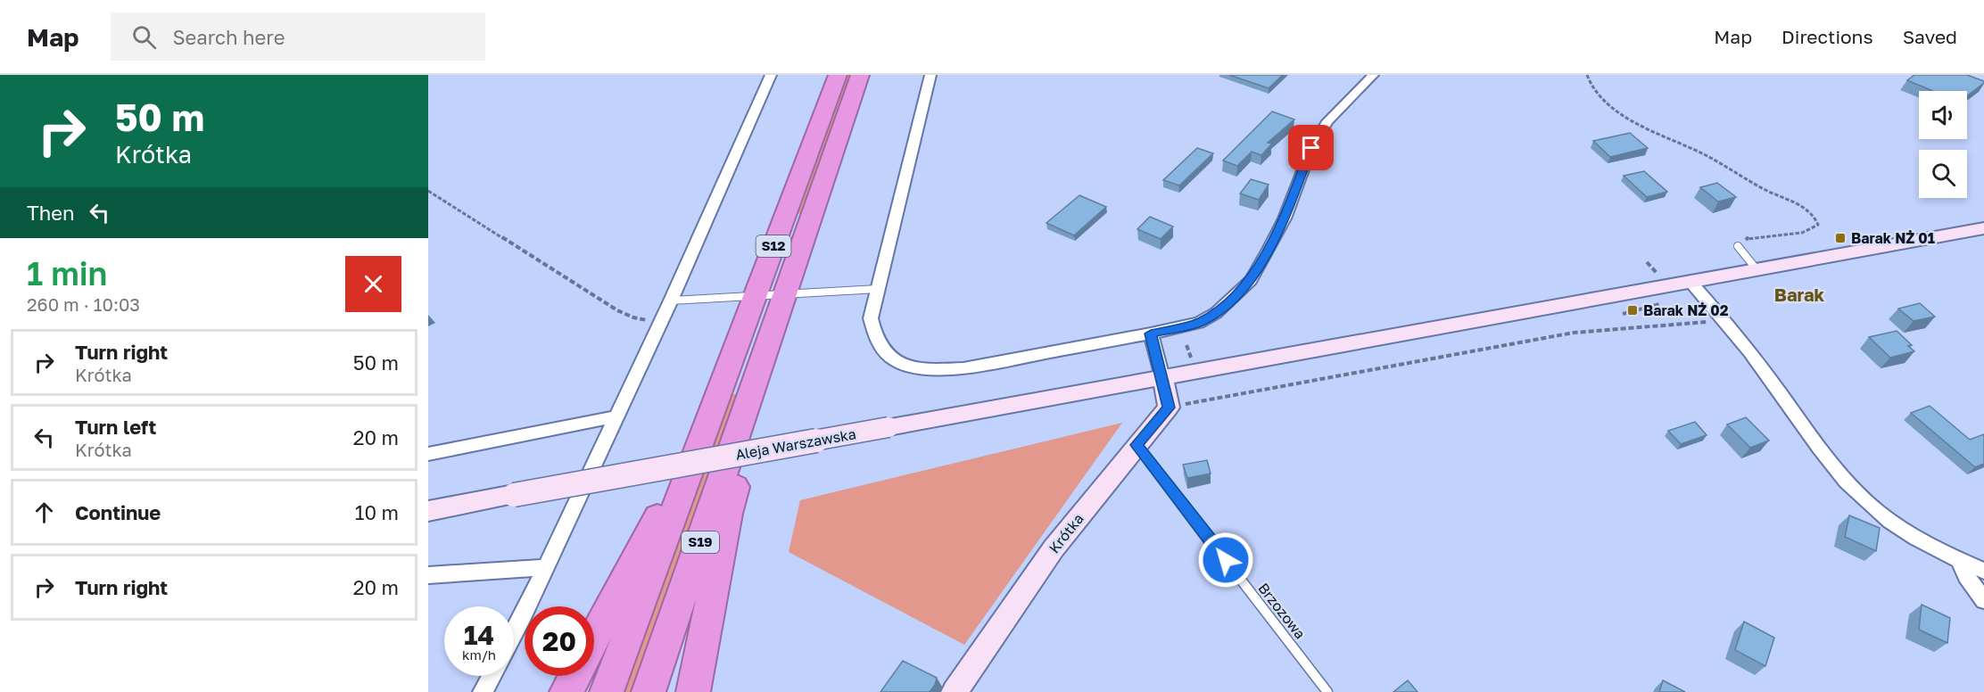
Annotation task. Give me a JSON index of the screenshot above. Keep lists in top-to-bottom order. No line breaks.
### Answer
{"streets":{"highway":["S12","S19"],"street":["Aleja Warszawska","Krótka"],"lane":["Brzozowa"]},"crossings":[["S12","S19"],["Krótka","Brzozowa"]],"districts":["Barak"],"places":{"transit":["Barak NŻ 01","Barak NŻ 02"]},"page":{"header":"Map","search":"Search here","nav":["Map","Directions","Saved"],"turn":["50 m","Krótka"],"then":"Then","heading":["1 min","260 m · 10:03"],"list":[{"name":"Turn right","note":"Krótka","value":"50 m"},{"name":"Turn left","note":"Krótka","value":"20 m"},{"name":"Continue","value":"10 m"},{"name":"Turn right","value":"20 m"}],"speed":"14 km/h","limit":"20"}}
